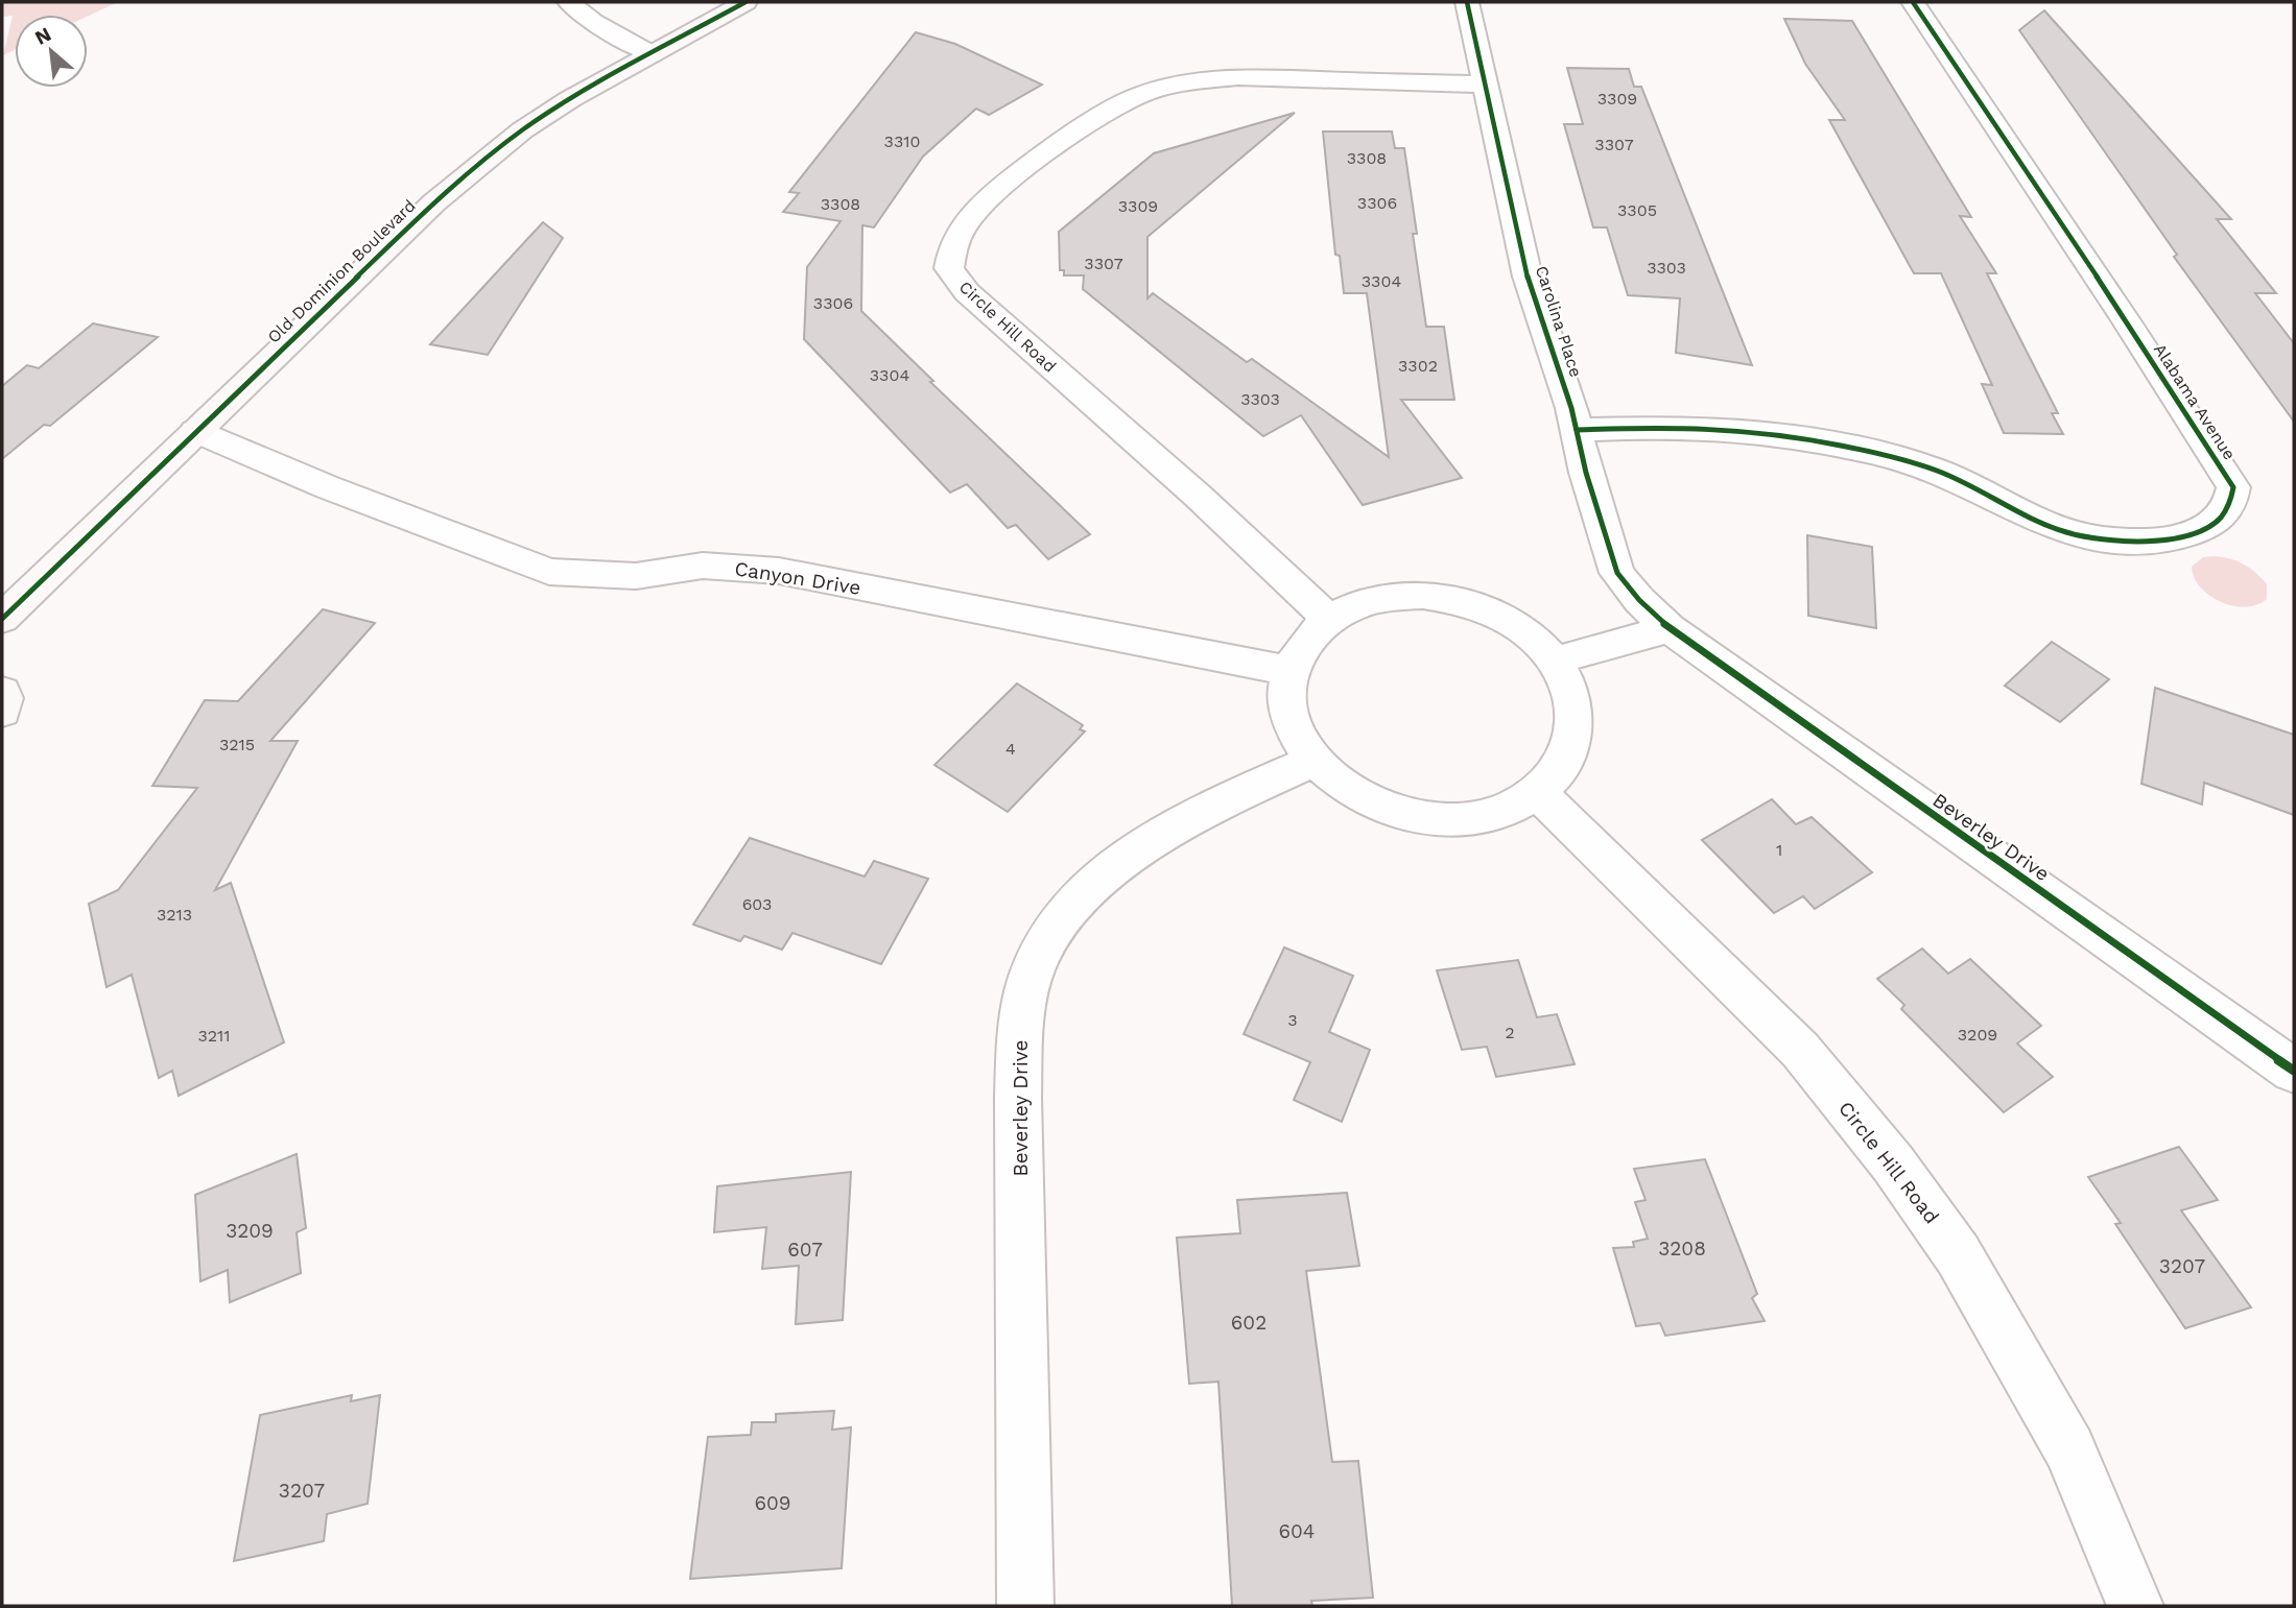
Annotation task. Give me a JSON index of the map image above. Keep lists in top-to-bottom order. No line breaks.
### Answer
{"streets":{"street":["Old Dominion Boulevard","Carolina Place","Circle Hill Road","Alabama Avenue","Canyon Drive","Beverley Drive"]},"crossings":[["Old Dominion Boulevard","Canyon Drive"],["Carolina Place","Circle Hill Road"],["Carolina Place","Alabama Avenue"],["Carolina Place","Beverley Drive"],["Circle Hill Road","Canyon Drive"],["Circle Hill Road","Beverley Drive"],["Canyon Drive","Beverley Drive"]],"house_numbers":["3309","3310","3307","3308","3306","3308","3309","3305","3307","3303","3304","3306","3302","3304","3303","3215","4","1","603","3213","3","2","3209","3211","3209","3208","607","3207","602","3207","609","604"],"north":"top left"}
